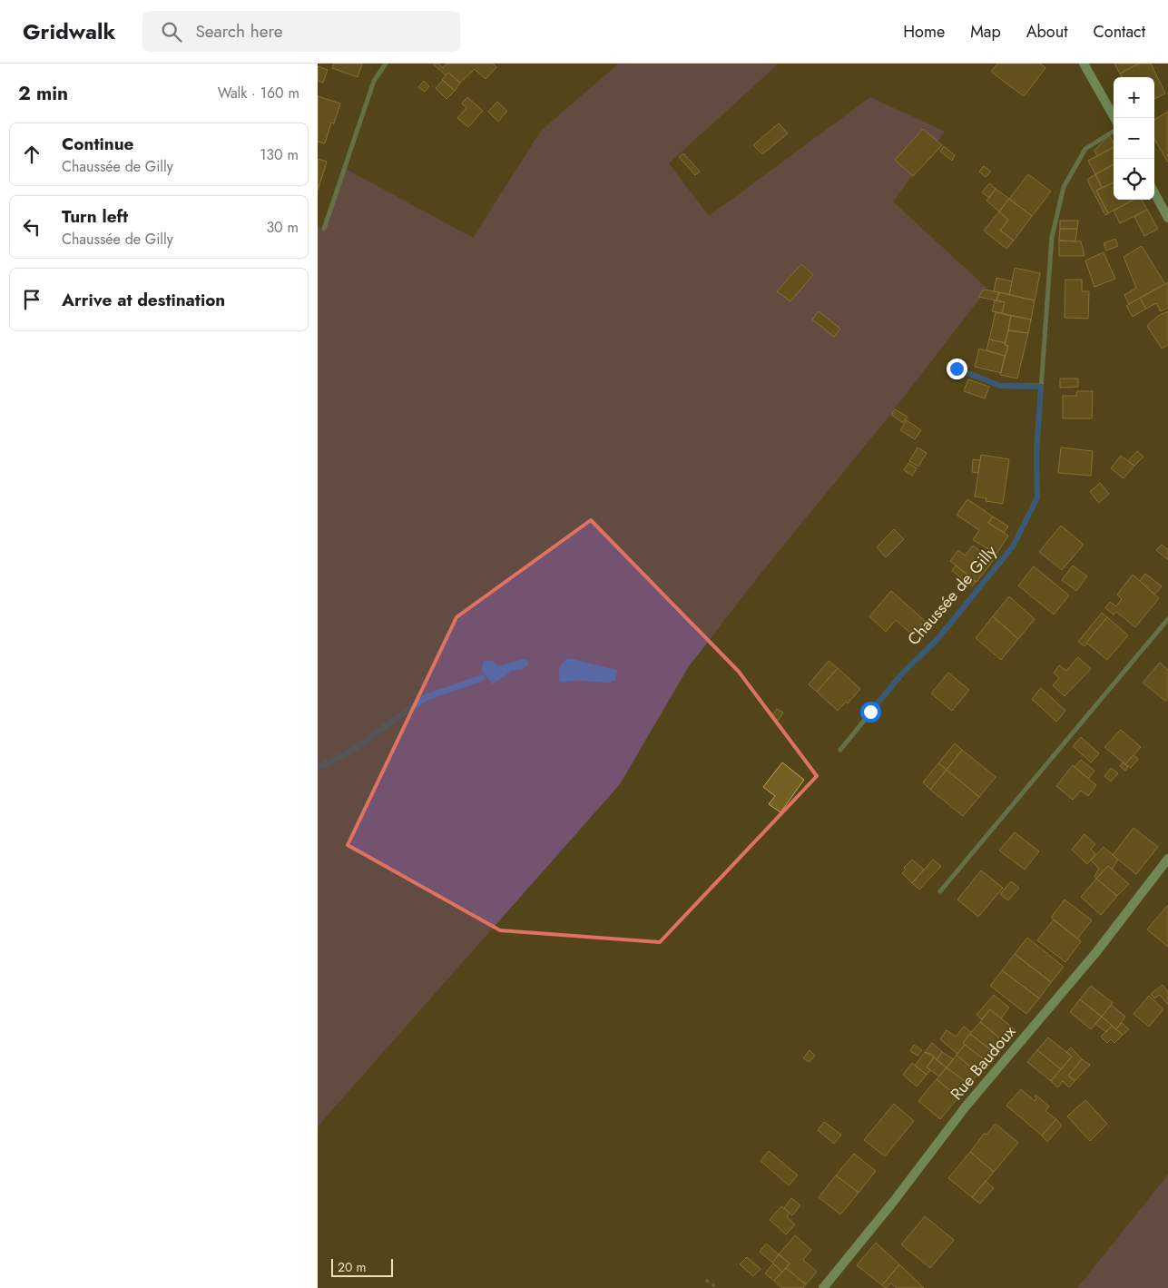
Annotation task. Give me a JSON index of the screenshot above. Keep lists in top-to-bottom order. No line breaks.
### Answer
{"streets":{"street":["Chaussée de Gilly","Rue Baudoux"]},"scale_bar":"20 m","page":{"header":"Gridwalk","search":"Search here","nav":["Home","Map","About","Contact"],"heading":["2 min","Walk · 160 m"],"map_buttons":["+","−"],"list":[["Continue","Chaussée de Gilly","130 m"],["Turn left","Chaussée de Gilly","30 m"],"Arrive at destination"],"scale":"20 m"}}
